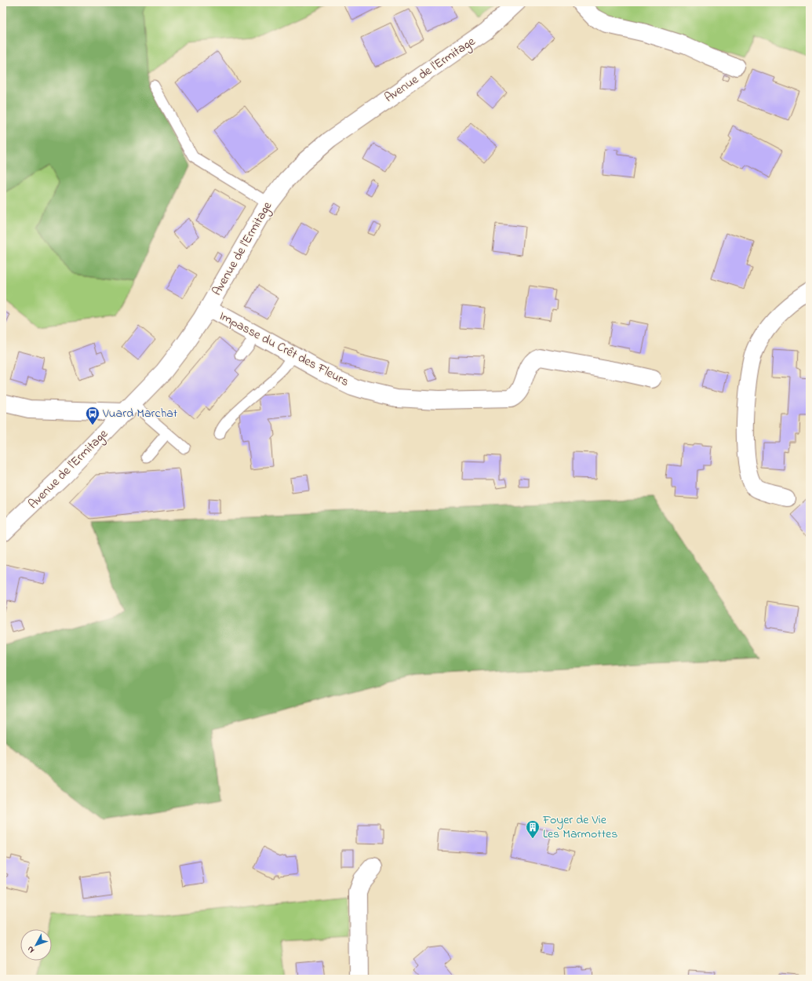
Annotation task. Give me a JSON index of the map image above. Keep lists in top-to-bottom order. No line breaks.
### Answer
{"streets":{"street":["Avenue de l'Ermitage","Impasse du Crêt des Fleurs"]},"crossings":[["Avenue de l'Ermitage","Impasse du Crêt des Fleurs"]],"places":{"bus stop":["Vuard Marchat"],"building":["Foyer de Vie Les Marmottes"]},"north":"bottom left"}
